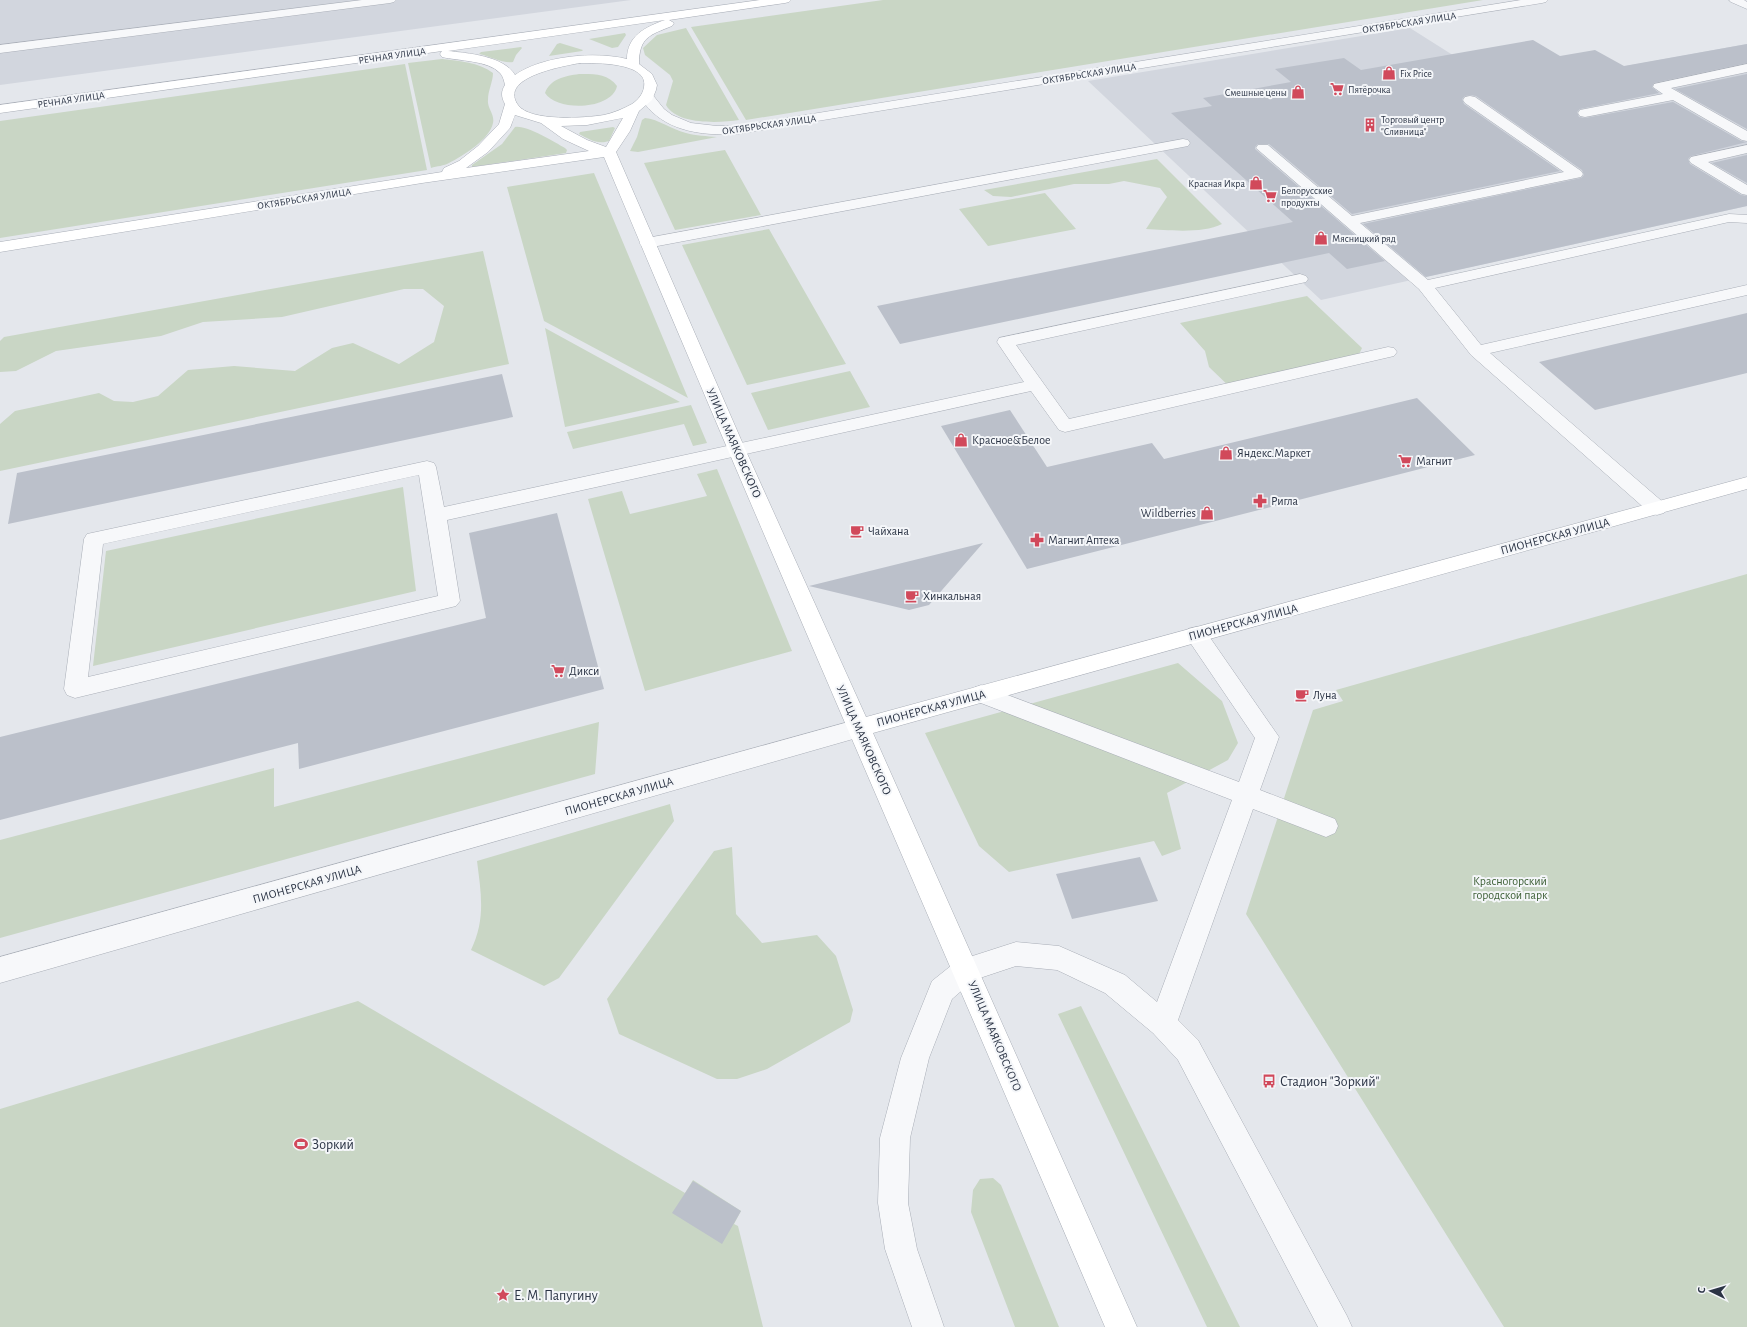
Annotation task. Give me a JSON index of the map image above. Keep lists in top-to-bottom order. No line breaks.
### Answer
{"streets":{"street":["ОКТЯБРЬСКАЯ УЛИЦА","РЕЧНАЯ УЛИЦА","УЛИЦА МАЯКОВСКОГО","ПИОНЕРСКАЯ УЛИЦА"]},"crossings":[["ОКТЯБРЬСКАЯ УЛИЦА","УЛИЦА МАЯКОВСКОГО"],["УЛИЦА МАЯКОВСКОГО","ПИОНЕРСКАЯ УЛИЦА"]],"parks":["Красногорский городской парк"],"places":{"shop":["Fix Price","Смешные цены","Красная Икра","Мясницкий ряд","Красное&Белое","Яндекс.Маркет","Wildberries"],"supermarket":["Пятёрочка","Белорусские продукты","Магнит","Дикси"],"building":["Торговый центр \"Сливница\""],"pharmacy":["Ригла","Магнит Аптека"],"cafe":["Чайхана","Хинкальная","Луна"],"bus stop":["Стадион \"Зоркий\""],"sports":["Зоркий"],"place":["Е. М. Папугину"]},"north":"left"}
